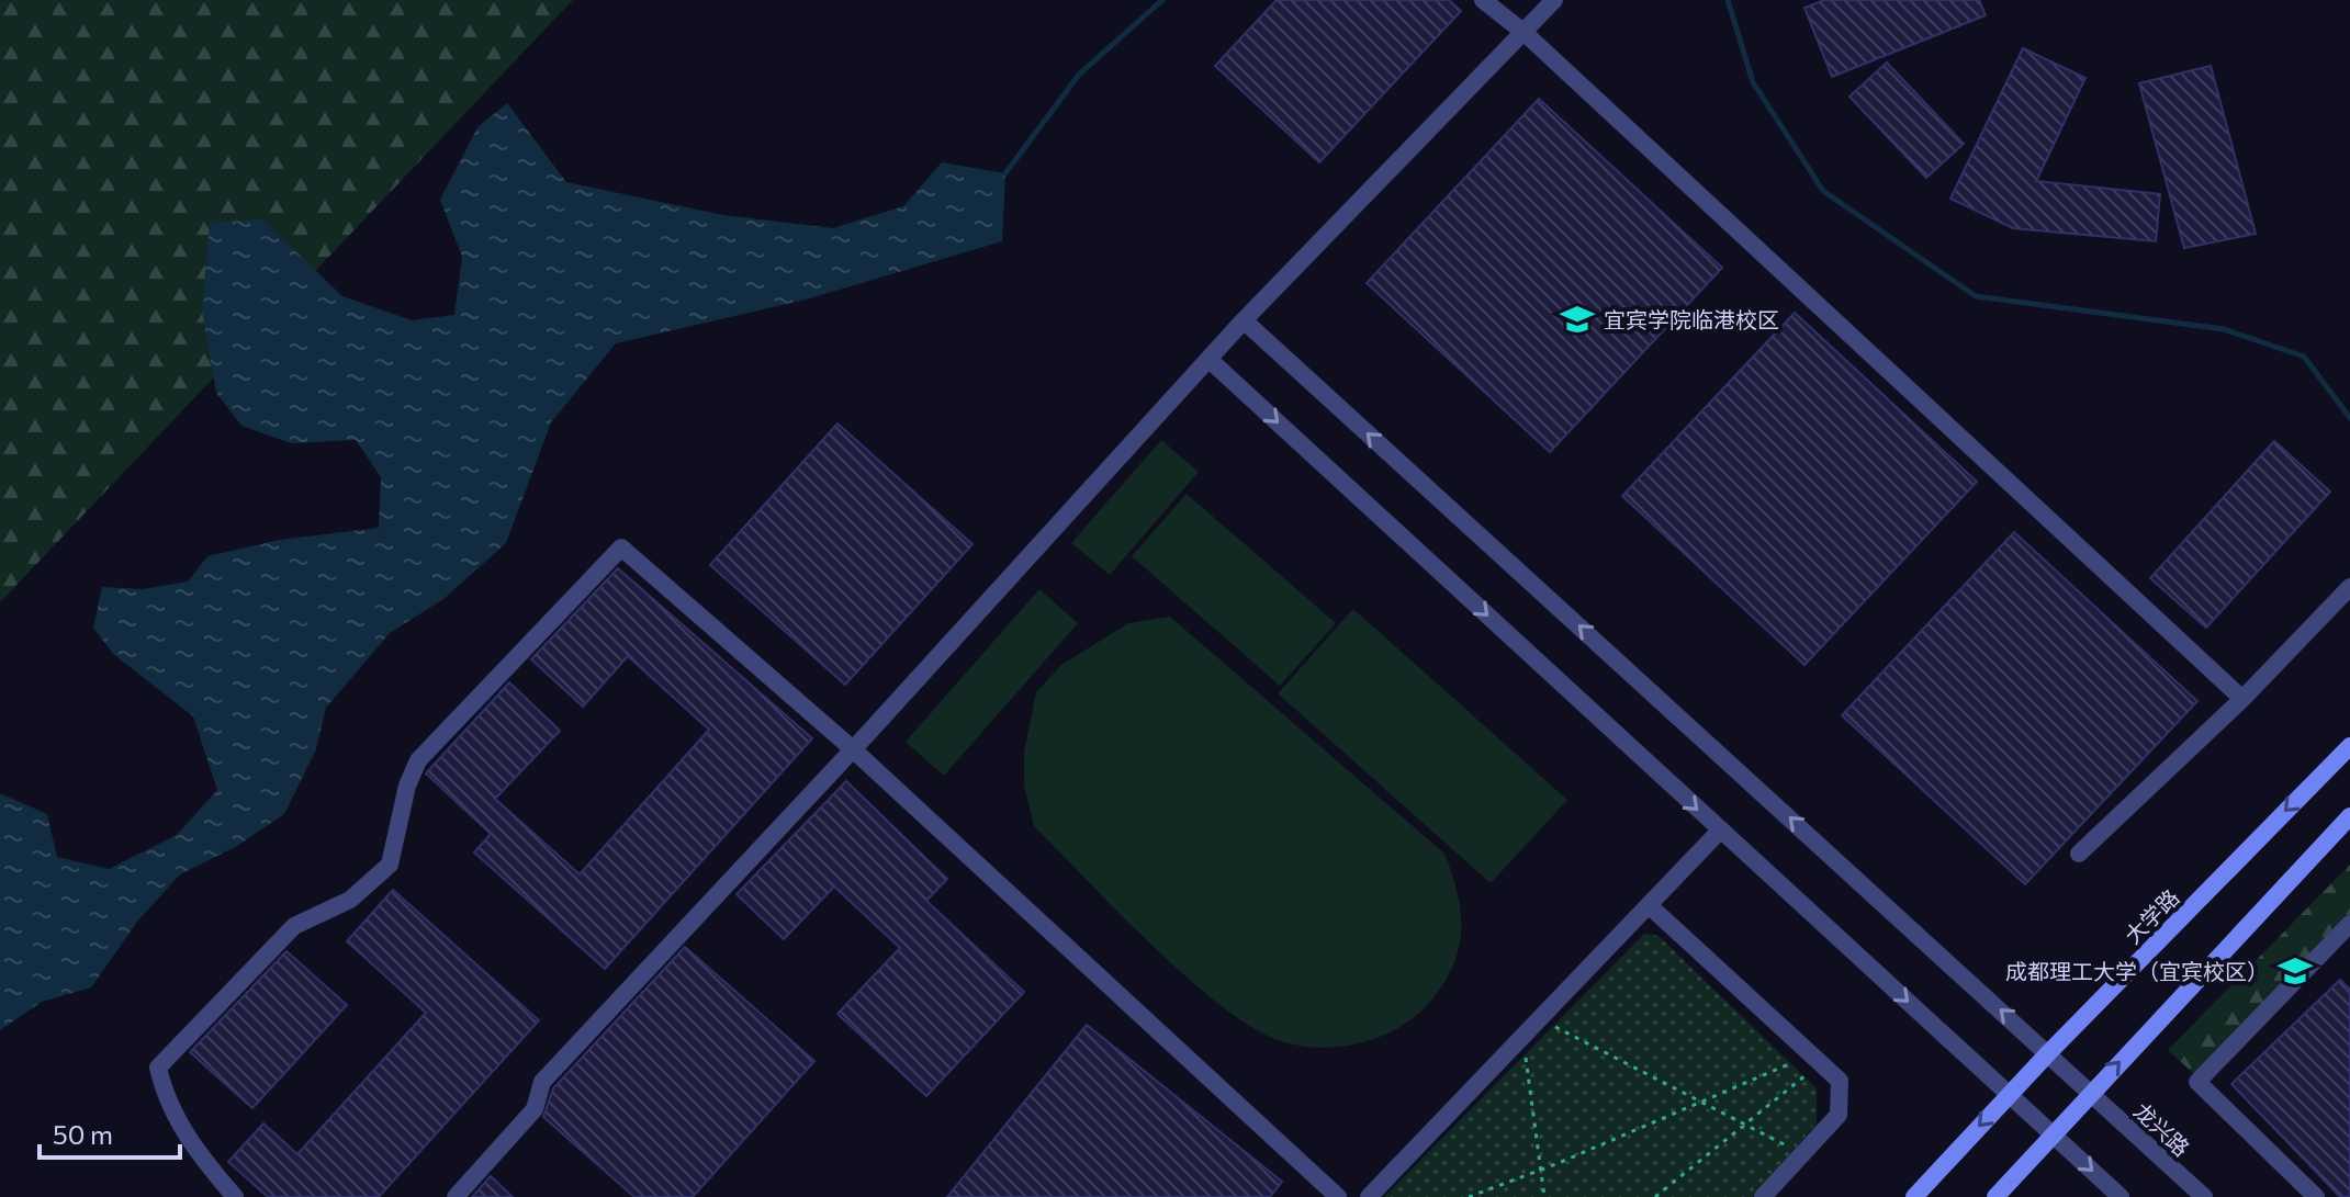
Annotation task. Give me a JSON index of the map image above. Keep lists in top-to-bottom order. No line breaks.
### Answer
{"streets":{"main road":["大学路"],"street":["龙兴路"]},"crossings":[["大学路","龙兴路"]],"places":{"school or university":["宜宾学院临港校区","成都理工大学（宜宾校区）"]},"scale_bar":"50 m"}
